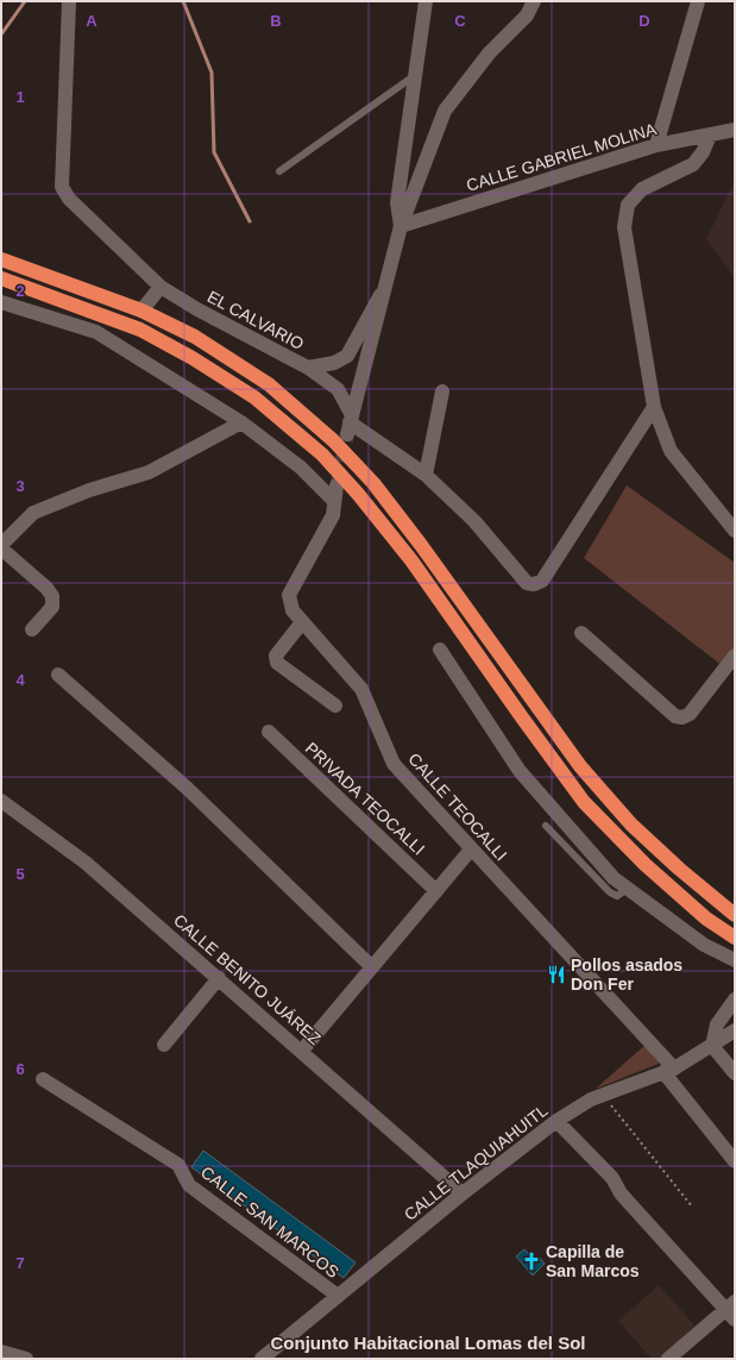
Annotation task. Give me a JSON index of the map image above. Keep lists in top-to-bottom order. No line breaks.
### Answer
{"streets":{"street":["CALLE GABRIEL MOLINA","EL CALVARIO","PRIVADA TEOCALLI","CALLE TEOCALLI","CALLE BENITO JUÁREZ","CALLE TLAQUIAHUITL","CALLE SAN MARCOS"]},"crossings":[["CALLE TEOCALLI","CALLE TLAQUIAHUITL"],["CALLE BENITO JUÁREZ","CALLE TLAQUIAHUITL"],["CALLE TLAQUIAHUITL","CALLE SAN MARCOS"]],"districts":["Conjunto Habitacional Lomas del Sol"],"places":{"restaurant":["Pollos asados Don Fer"],"church":["Capilla de San Marcos"]},"grid":{"columns":["A","B","C","D"],"rows":["1","2","3","4","5","6","7"]}}
